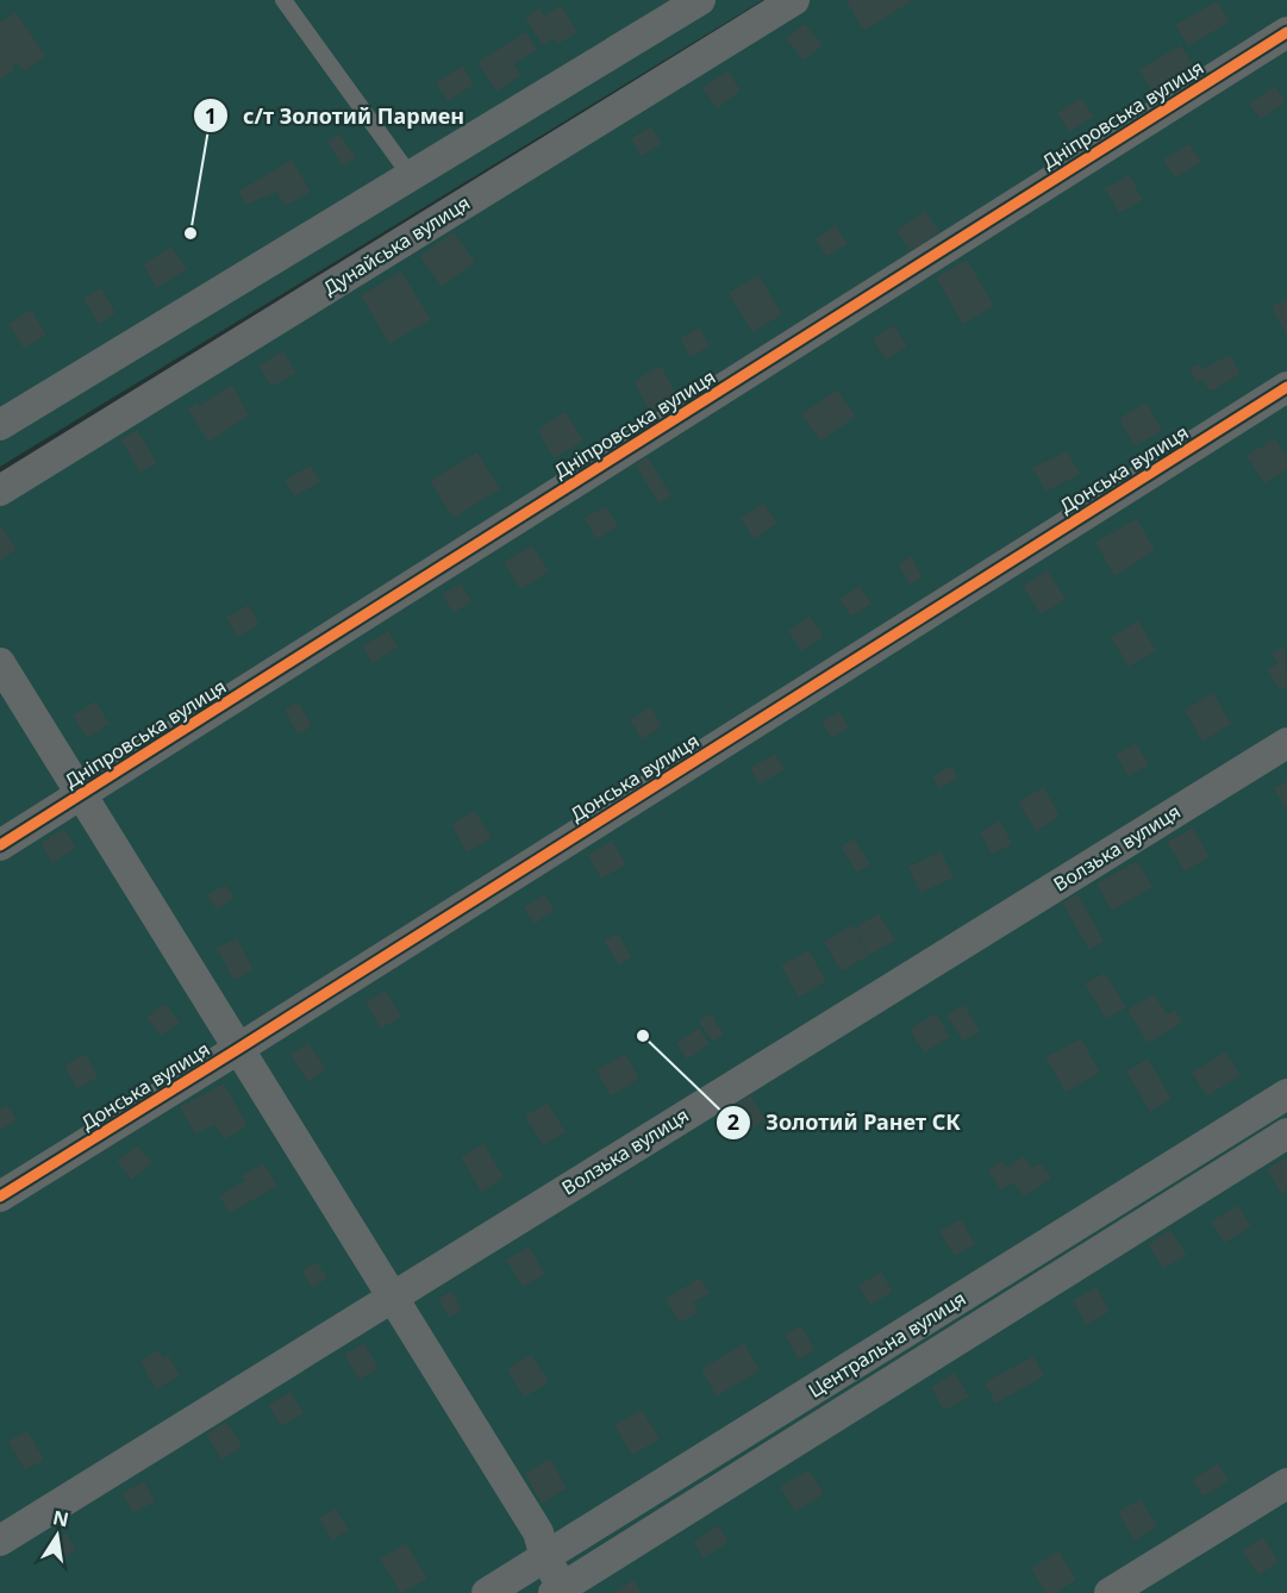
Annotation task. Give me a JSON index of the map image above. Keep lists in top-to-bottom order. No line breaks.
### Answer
{"streets":{"street":["Дніпровська вулиця","Дунайська вулиця","Донська вулиця","Волзька вулиця","Центральна вулиця"]},"places":["с/т Золотий Пармен","Золотий Ранет СК"],"north":"top"}
